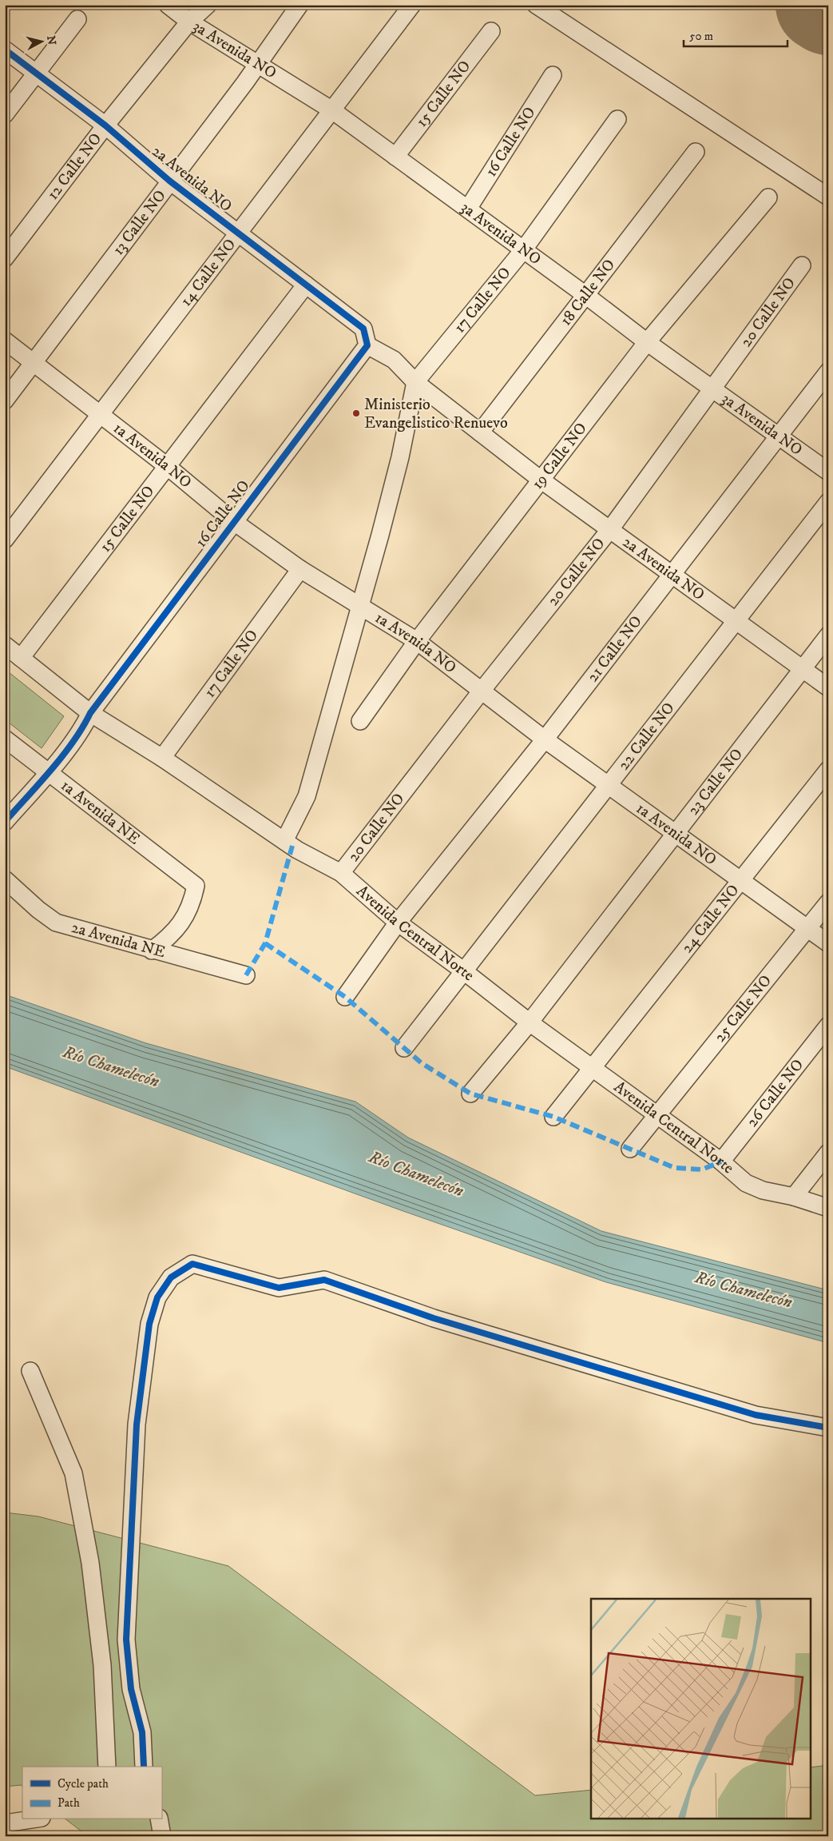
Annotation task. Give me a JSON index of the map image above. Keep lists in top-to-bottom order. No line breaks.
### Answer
{"streets":{"street":["3a Avenida NO","15 Calle NO","16 Calle NO","12 Calle NO","2a Avenida NO","13 Calle NO","14 Calle NO","18 Calle NO","17 Calle NO","20 Calle NO","1a Avenida NO","19 Calle NO","21 Calle NO","22 Calle NO","23 Calle NO","1a Avenida NE","24 Calle NO","Avenida Central Norte","2a Avenida NE","25 Calle NO","26 Calle NO"]},"crossings":[["3a Avenida NO","15 Calle NO"],["3a Avenida NO","16 Calle NO"],["3a Avenida NO","12 Calle NO"],["3a Avenida NO","13 Calle NO"],["3a Avenida NO","14 Calle NO"],["3a Avenida NO","18 Calle NO"],["3a Avenida NO","17 Calle NO"],["3a Avenida NO","20 Calle NO"],["3a Avenida NO","19 Calle NO"],["3a Avenida NO","21 Calle NO"],["15 Calle NO","2a Avenida NO"],["15 Calle NO","1a Avenida NO"],["15 Calle NO","Avenida Central Norte"],["16 Calle NO","2a Avenida NO"],["16 Calle NO","1a Avenida NO"],["16 Calle NO","1a Avenida NE"],["16 Calle NO","Avenida Central Norte"],["12 Calle NO","2a Avenida NO"],["2a Avenida NO","13 Calle NO"],["2a Avenida NO","14 Calle NO"],["2a Avenida NO","18 Calle NO"],["2a Avenida NO","17 Calle NO"],["2a Avenida NO","20 Calle NO"],["2a Avenida NO","19 Calle NO"],["2a Avenida NO","21 Calle NO"],["2a Avenida NO","22 Calle NO"],["2a Avenida NO","23 Calle NO"],["13 Calle NO","1a Avenida NO"],["14 Calle NO","1a Avenida NO"],["17 Calle NO","1a Avenida NO"],["17 Calle NO","Avenida Central Norte"],["20 Calle NO","1a Avenida NO"],["20 Calle NO","Avenida Central Norte"],["1a Avenida NO","19 Calle NO"],["1a Avenida NO","21 Calle NO"],["1a Avenida NO","22 Calle NO"],["1a Avenida NO","23 Calle NO"],["1a Avenida NO","24 Calle NO"],["1a Avenida NO","25 Calle NO"],["21 Calle NO","Avenida Central Norte"],["22 Calle NO","Avenida Central Norte"],["23 Calle NO","Avenida Central Norte"],["1a Avenida NE","2a Avenida NE"],["24 Calle NO","Avenida Central Norte"],["Avenida Central Norte","25 Calle NO"],["Avenida Central Norte","26 Calle NO"]],"water":["Río Chamelecón"],"places":["Ministerio Evangelistico Renuevo"],"legend":["Cycle path","Path"],"scale_bar":"50 m","north":"right"}
